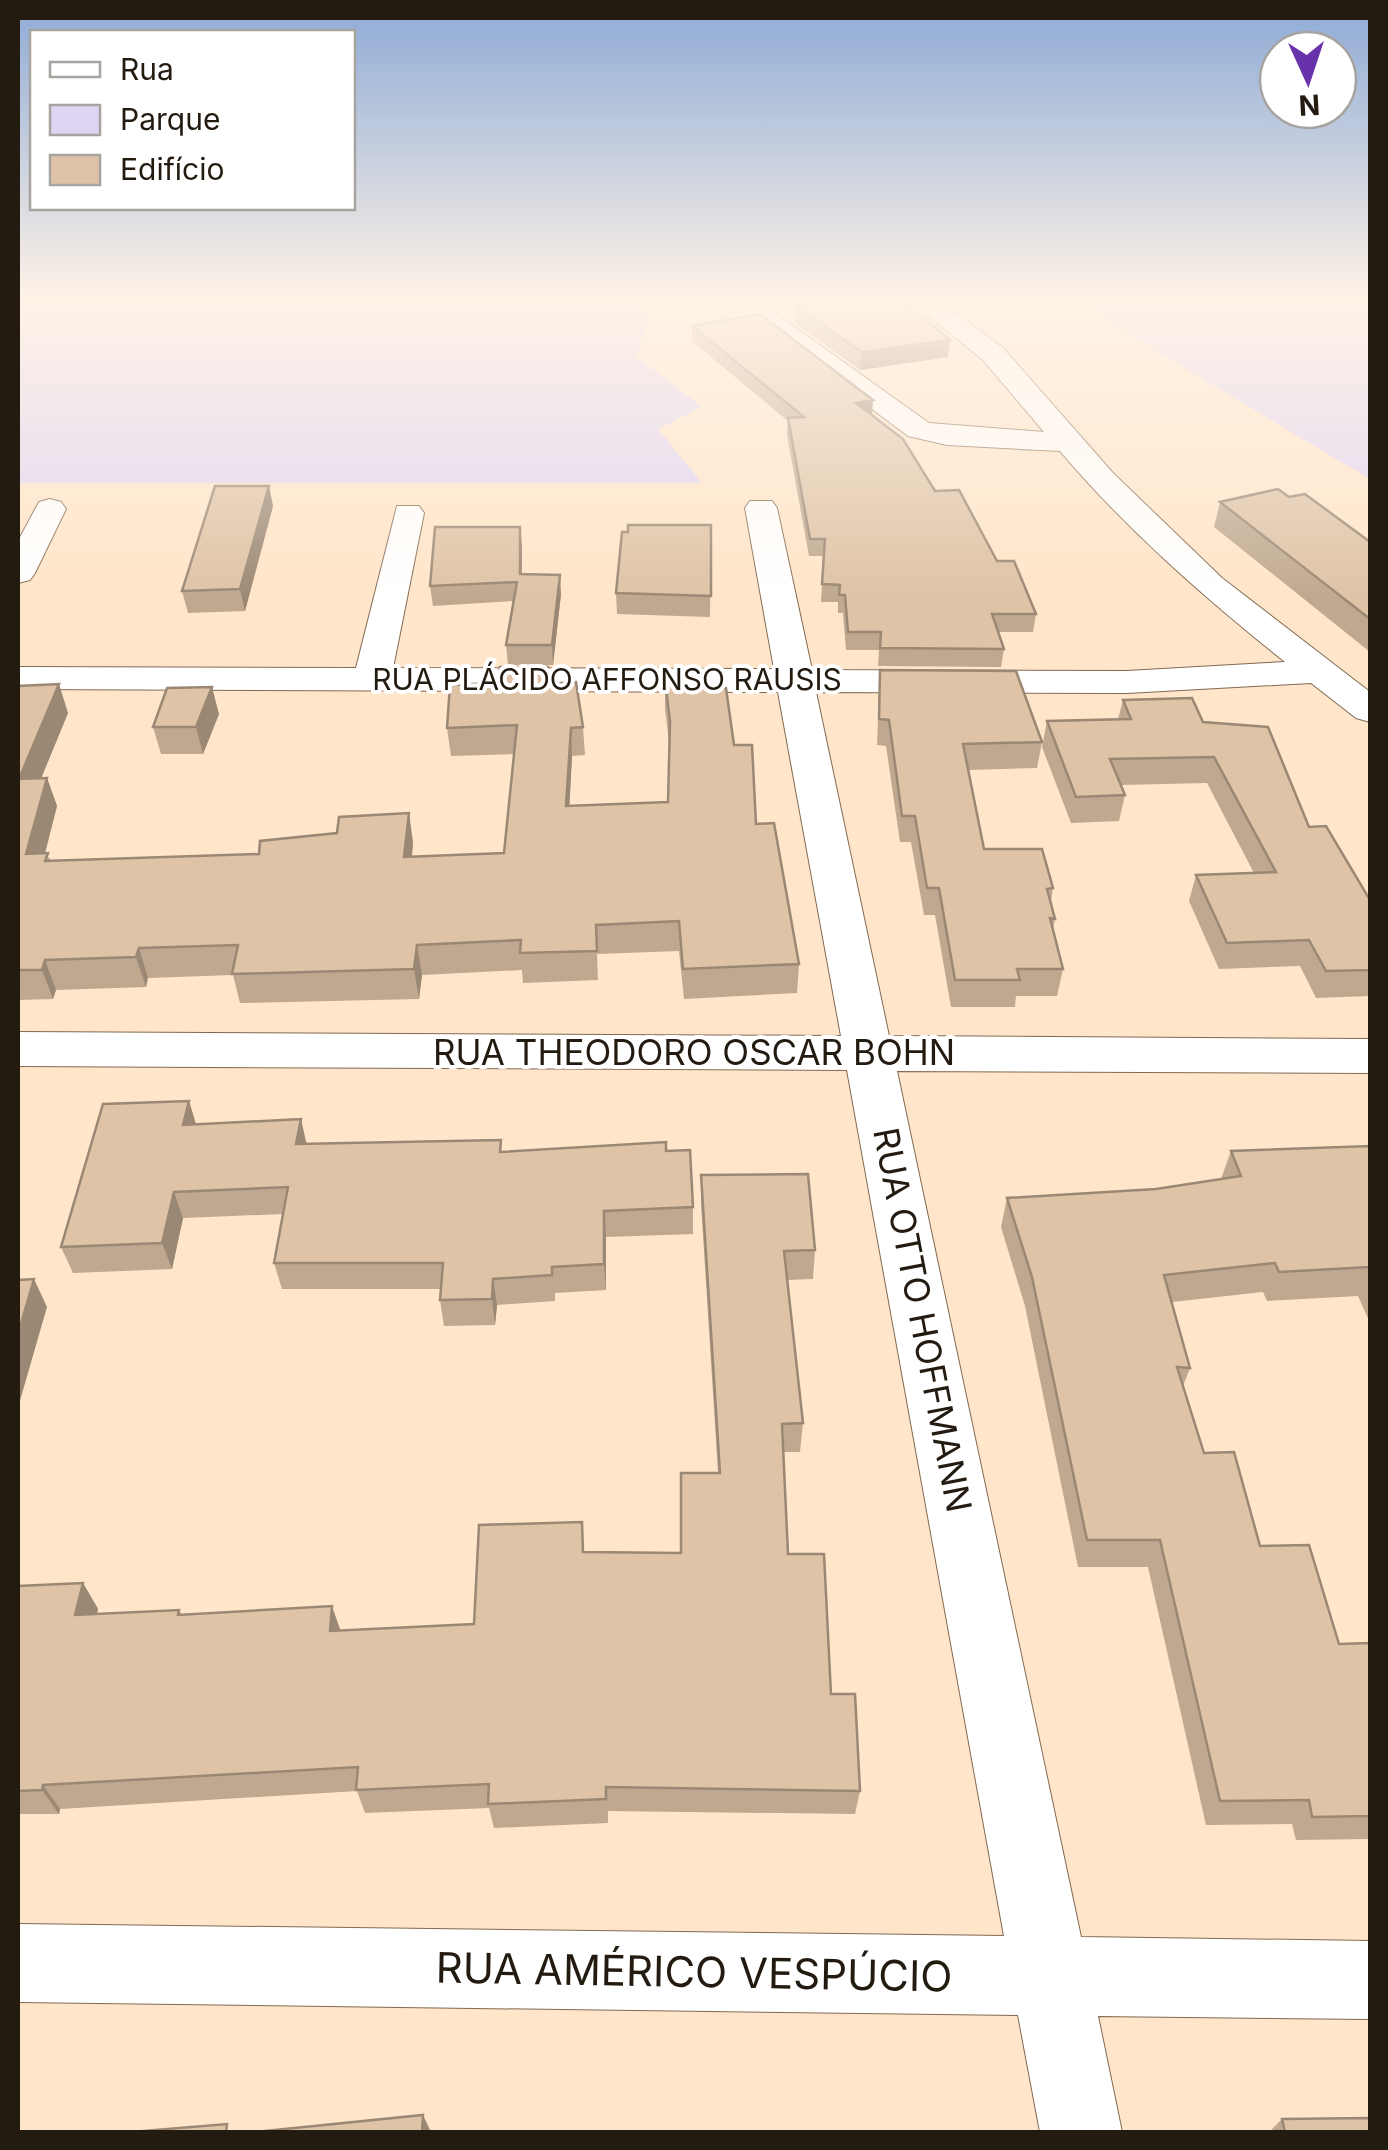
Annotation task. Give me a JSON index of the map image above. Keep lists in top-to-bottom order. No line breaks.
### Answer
{"streets":{"street":["RUA PLÁCIDO AFFONSO RAUSIS","RUA THEODORO OSCAR BOHN","RUA OTTO HOFFMANN","RUA AMÉRICO VESPÚCIO"]},"crossings":[["RUA PLÁCIDO AFFONSO RAUSIS","RUA OTTO HOFFMANN"],["RUA THEODORO OSCAR BOHN","RUA OTTO HOFFMANN"],["RUA OTTO HOFFMANN","RUA AMÉRICO VESPÚCIO"]],"legend":["Rua","Parque","Edifício"],"north":"bottom"}
